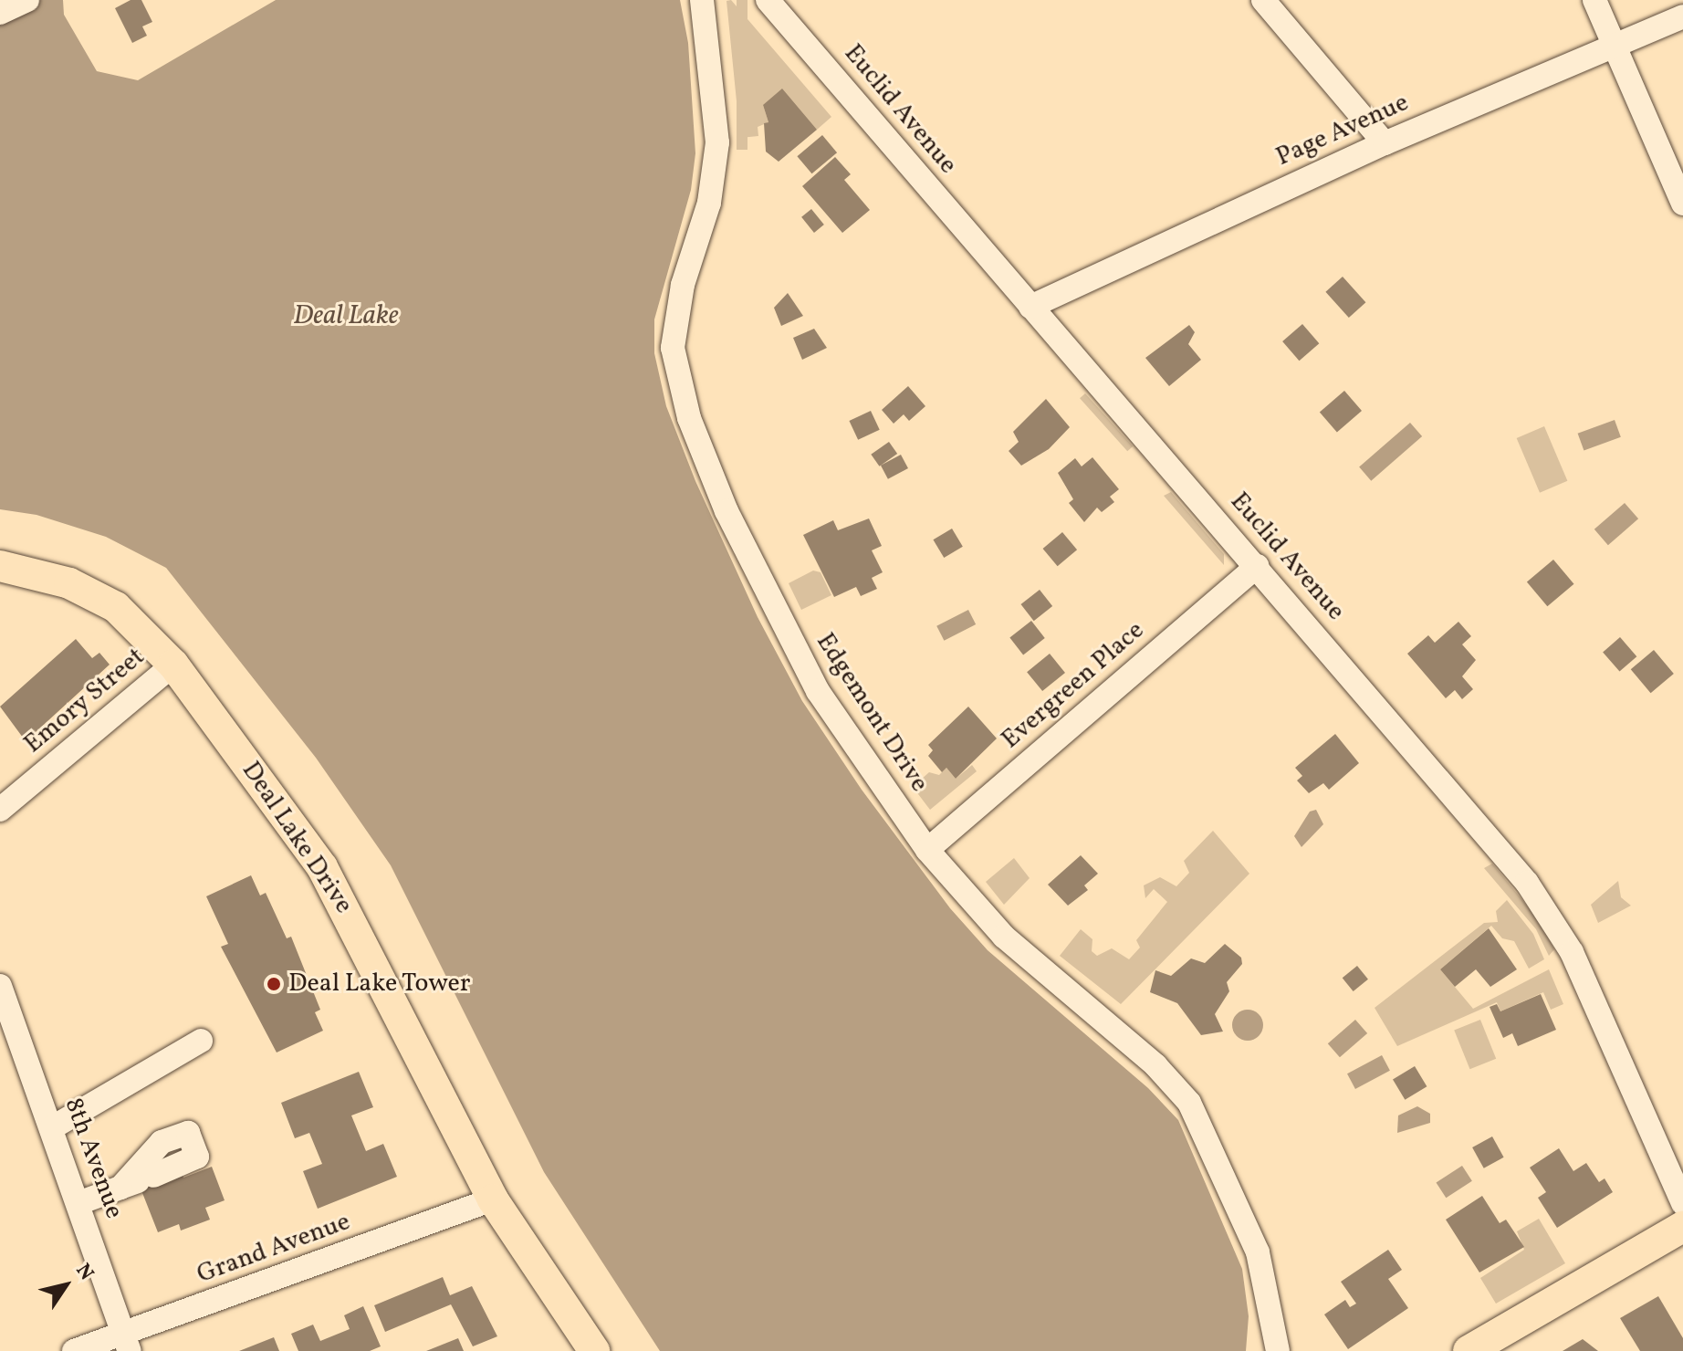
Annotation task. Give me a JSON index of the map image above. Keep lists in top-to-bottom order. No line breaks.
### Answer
{"streets":{"main road":["Deal Lake Drive"],"street":["Euclid Avenue","Page Avenue","Evergreen Place","Emory Street","Edgemont Drive","8th Avenue","Grand Avenue"]},"crossings":[["Euclid Avenue","Page Avenue"],["Euclid Avenue","Evergreen Place"],["Evergreen Place","Edgemont Drive"],["Emory Street","Deal Lake Drive"],["Deal Lake Drive","Grand Avenue"],["8th Avenue","Grand Avenue"]],"water":["Deal Lake"],"places":["Deal Lake Tower"],"north":"top right"}
